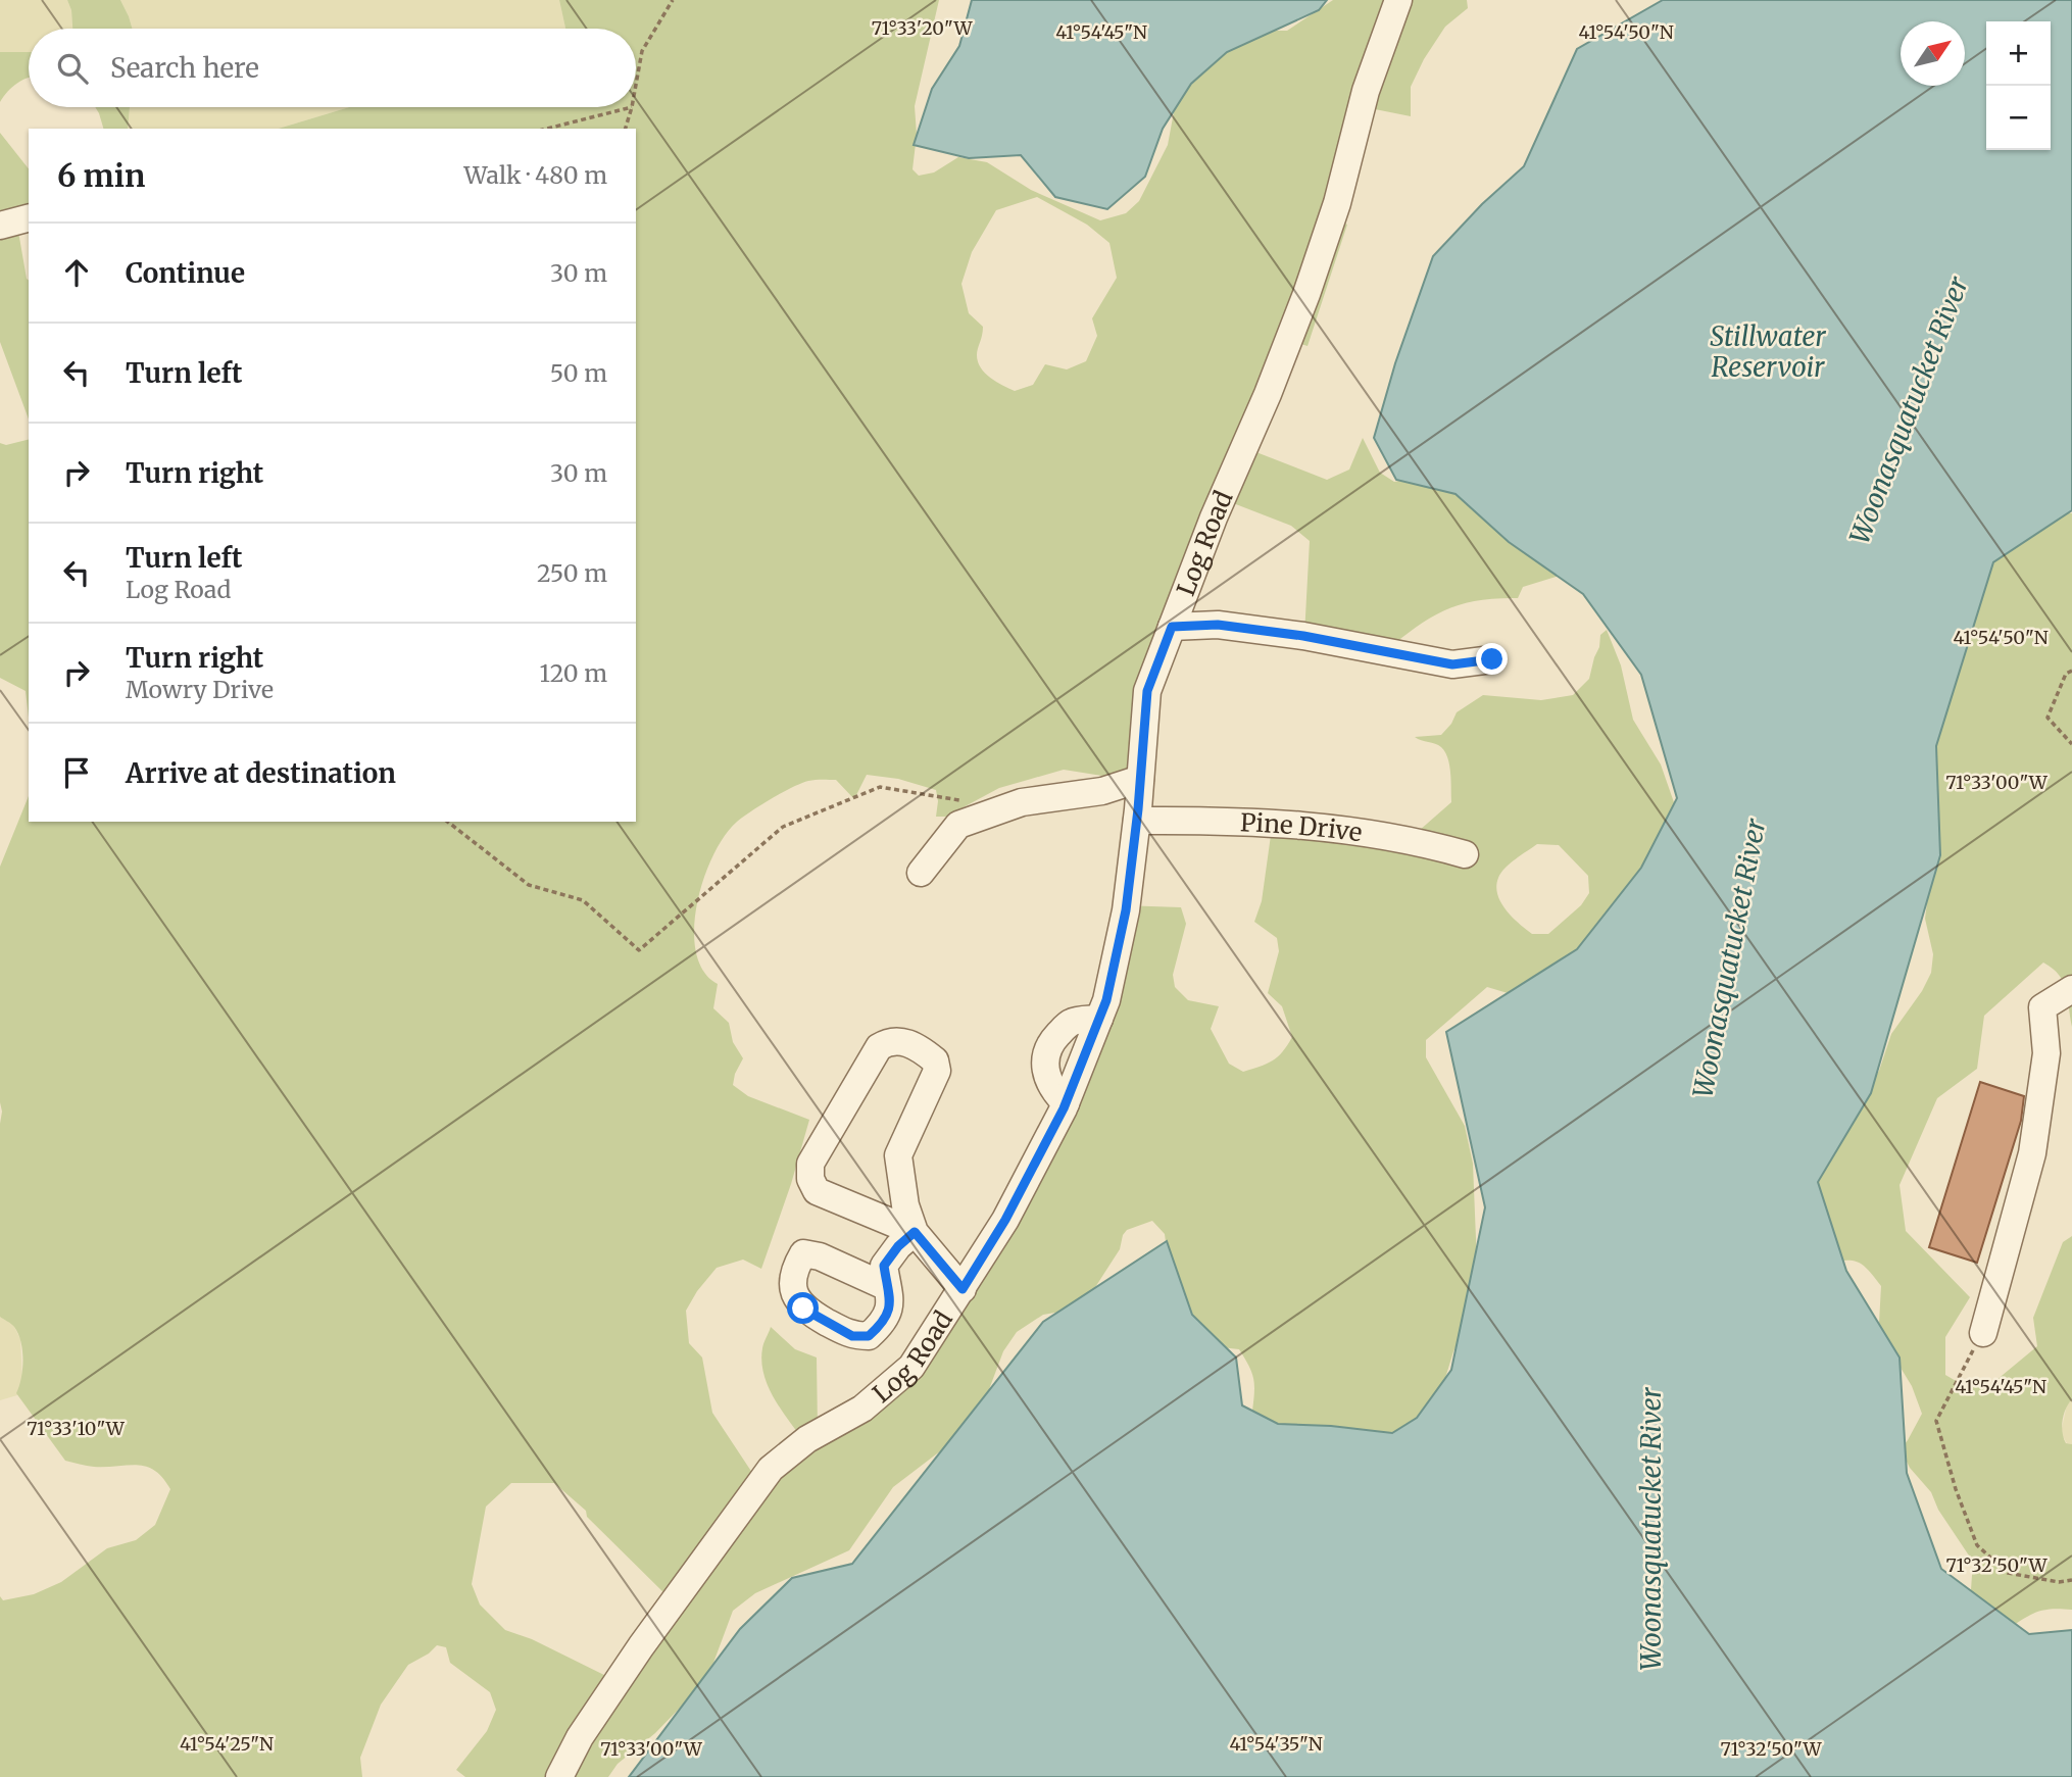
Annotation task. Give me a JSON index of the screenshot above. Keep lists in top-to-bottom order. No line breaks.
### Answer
{"streets":{"street":["Log Road","Pine Drive"]},"crossings":[["Log Road","Pine Drive"]],"water":["Stillwater Reservoir","Woonasquatucket River"],"north":"top right","page":{"map_buttons":["+","−"],"search":"Search here","heading":["6 min","Walk · 480 m"],"list":[["Continue","30 m"],["Turn left","50 m"],["Turn right","30 m"],["Turn left","Log Road","250 m"],["Turn right","Mowry Drive","120 m"],"Arrive at destination"]},"coordinates":["71°33'20\"W","41°54'45\"N","41°54'50\"N","71°33'00\"W","71°33'10\"W","71°32'50\"W","41°54'25\"N","41°54'35\"N"]}
